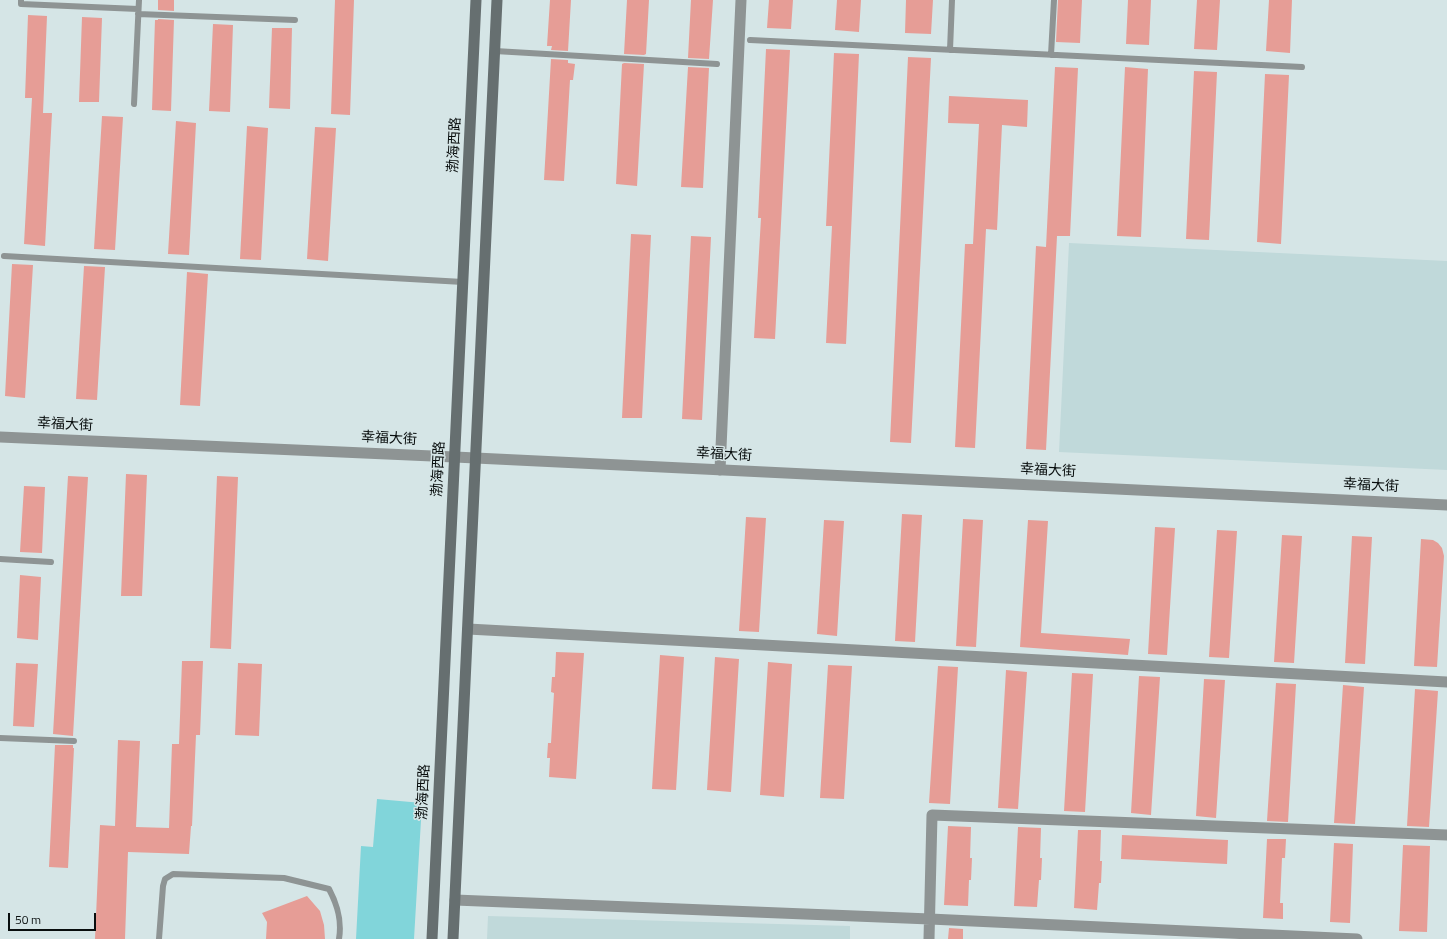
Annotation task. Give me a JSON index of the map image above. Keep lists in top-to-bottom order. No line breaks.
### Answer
{"streets":{"main road":["渤海西路"],"street":["幸福大街"]},"crossings":[["渤海西路","幸福大街"]],"scale_bar":"50 m"}
